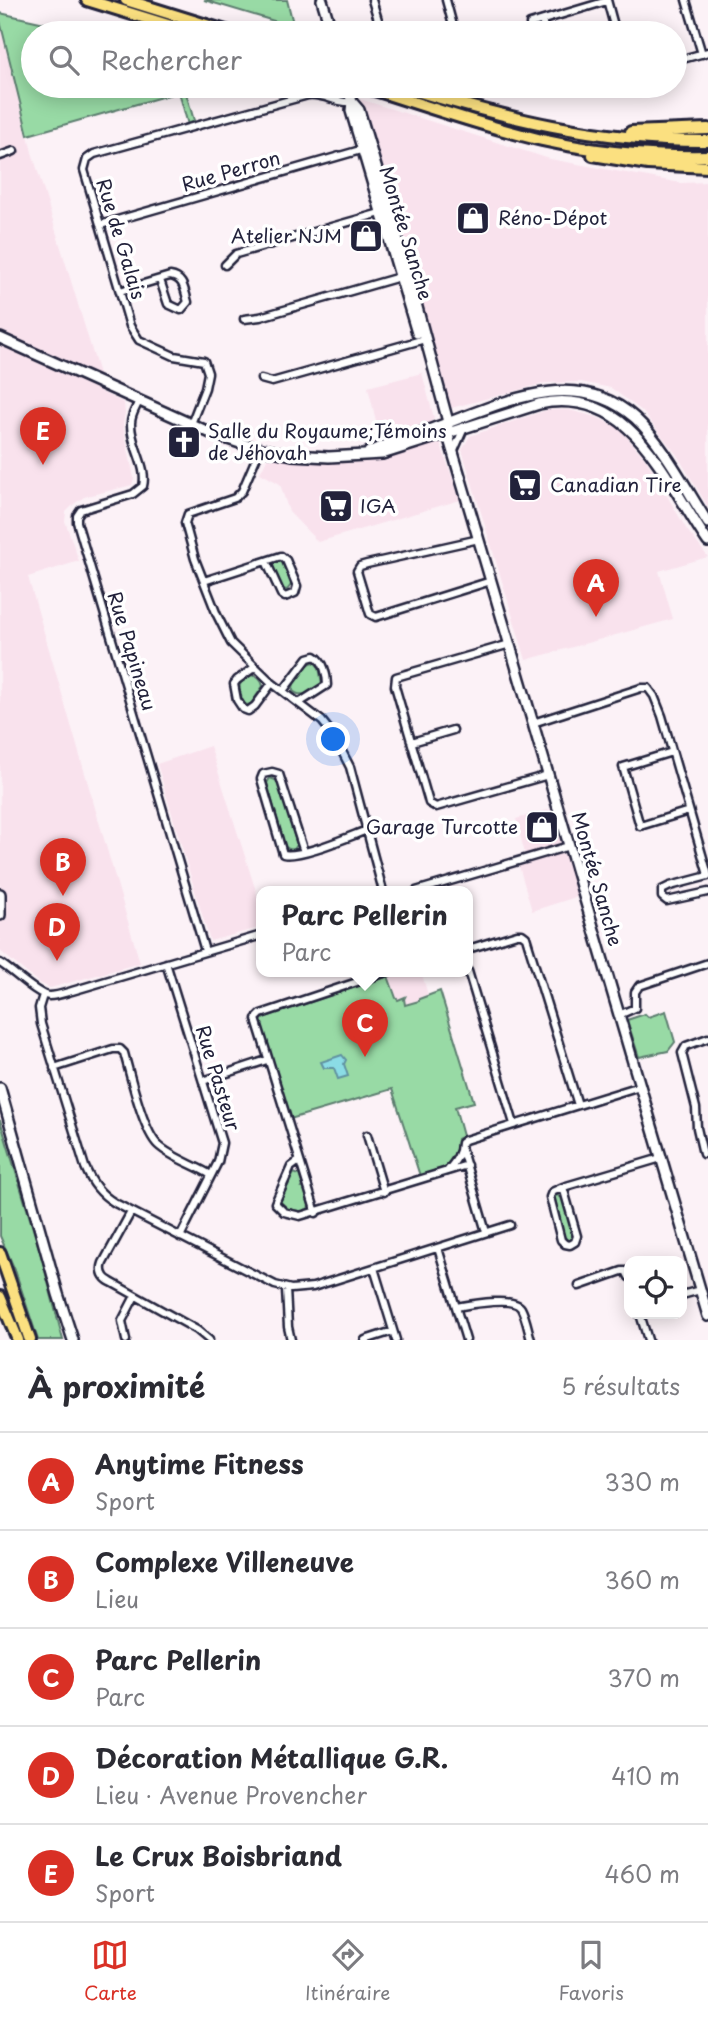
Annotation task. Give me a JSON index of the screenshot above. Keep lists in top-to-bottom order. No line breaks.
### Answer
{"streets":{"street":["Rue Perron","Montée Sanche","Rue de Galais","Rue Papineau","Rue Pasteur"]},"crossings":[["Rue Perron","Montée Sanche"],["Rue Perron","Rue de Galais"],["Montée Sanche","Rue de Galais"]],"places":{"shop":["Réno-Dépot","Atelier NJM","Garage Turcotte"],"church":["Salle du Royaume;Témoins de Jéhovah"],"supermarket":["Canadian Tire","IGA"]},"page":{"search":"Rechercher","pins":["E","A","B","D","C"],"popup":["Parc Pellerin","Parc"],"heading":["À proximité","5 résultats"],"list":[{"mark":"A","name":"Anytime Fitness","note":"Sport","value":"330 m"},{"mark":"B","name":"Complexe Villeneuve","note":"Lieu","value":"360 m"},{"mark":"C","name":"Parc Pellerin","note":"Parc","value":"370 m"},{"mark":"D","name":"Décoration Métallique G.R.","note":"Lieu · Avenue Provencher","value":"410 m"},{"mark":"E","name":"Le Crux Boisbriand","note":"Sport","value":"460 m"}],"nav":["Carte","Itinéraire","Favoris"]}}
